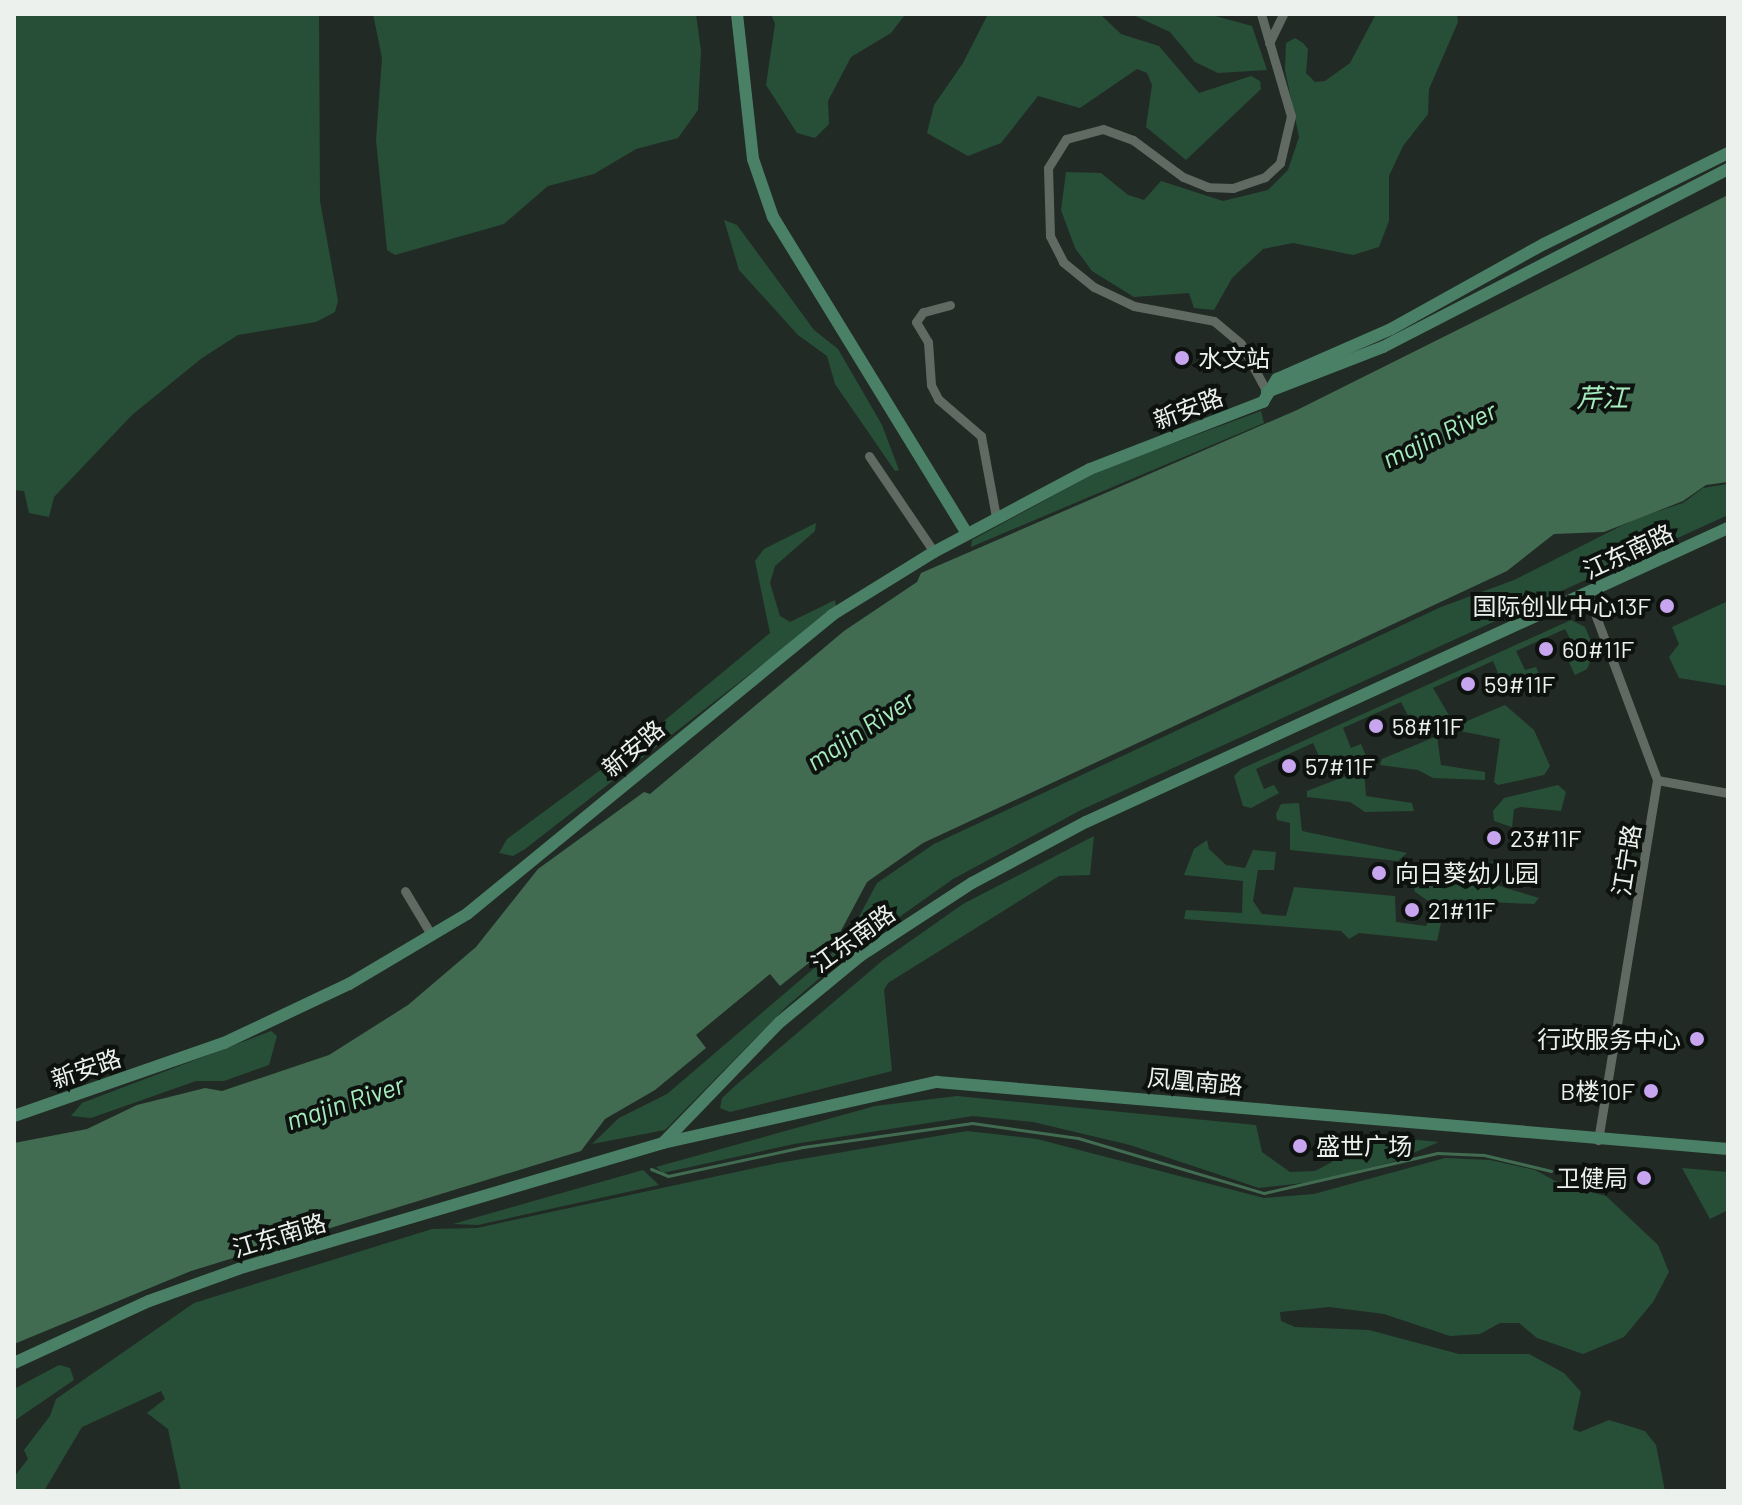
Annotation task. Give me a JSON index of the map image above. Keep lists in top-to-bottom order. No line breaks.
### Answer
{"streets":{"main road":["新安路","江东南路","凤凰南路"],"street":["江宁路"]},"crossings":[["江东南路","江宁路"],["江东南路","凤凰南路"],["江宁路","凤凰南路"]],"water":["芹江","majin River"],"places":["水文站","国际创业中心13F","60#11F","59#11F","58#11F","57#11F","23#11F","向日葵幼儿园","21#11F","行政服务中心","B楼10F","盛世广场","卫健局"]}
